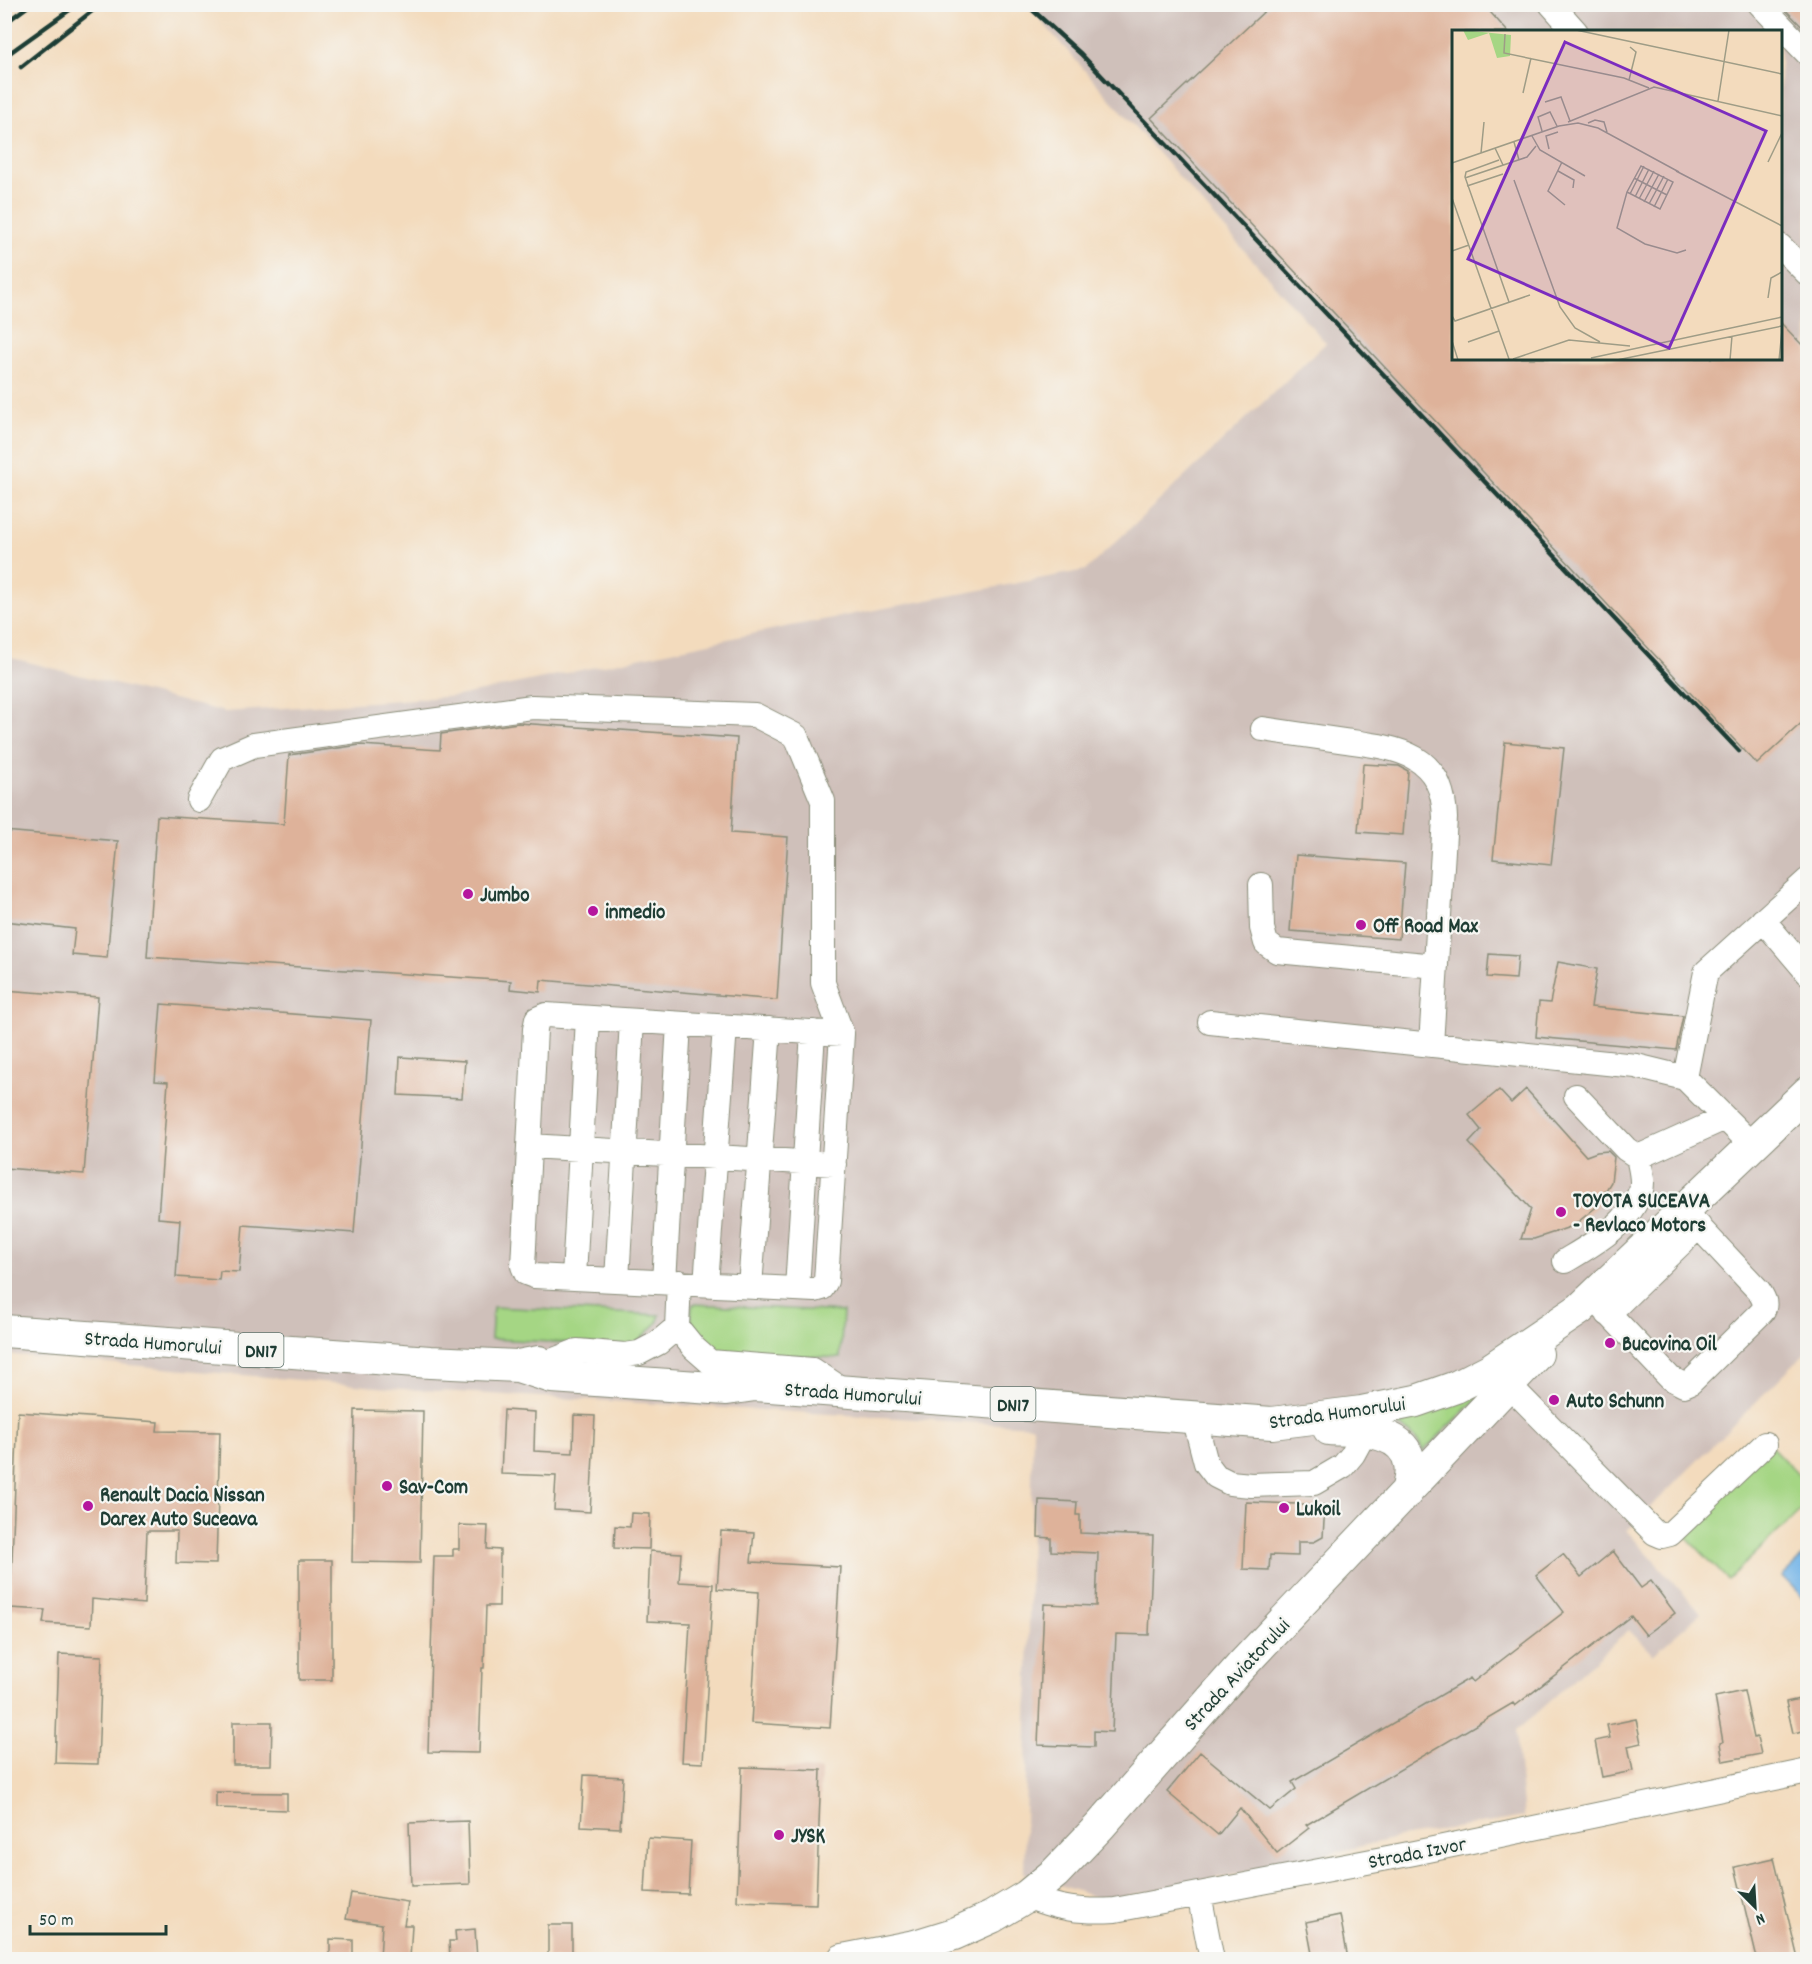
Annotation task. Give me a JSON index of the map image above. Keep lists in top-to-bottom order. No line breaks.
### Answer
{"streets":{"main road":["Strada Humorului","DN17","Strada Aviatorului"],"street":["Strada Izvor"]},"crossings":[["Strada Humorului","Strada Aviatorului"],["Strada Aviatorului","Strada Izvor"]],"places":["Jumbo","inmedio","Off Road Max","TOYOTA SUCEAVA - Revlaco Motors","Bucovina Oil","Auto Schunn","Sav-Com","Renault Dacia Nissan Darex Auto Suceava","Lukoil","JYSK"],"scale_bar":"50 m","north":"bottom right"}
